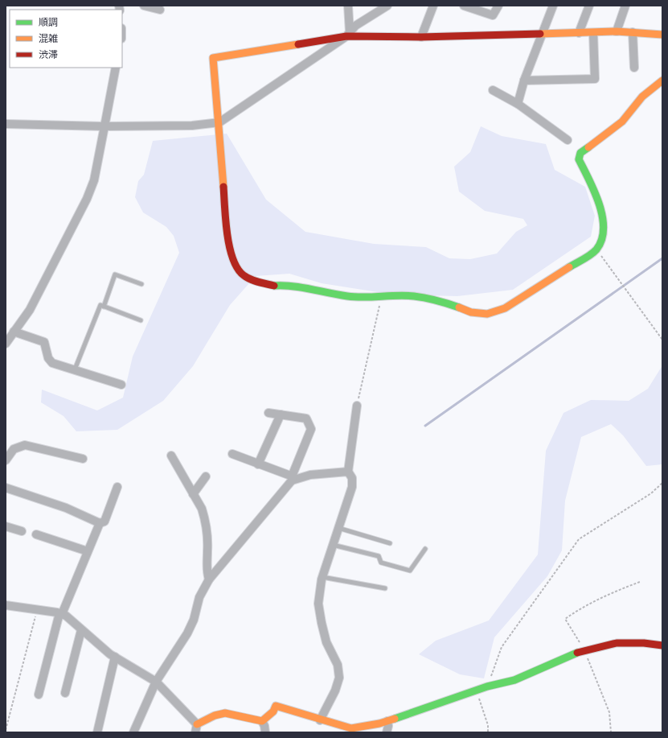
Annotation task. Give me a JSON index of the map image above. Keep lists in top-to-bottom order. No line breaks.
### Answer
{"legend":["順調","混雑","渋滞"]}
